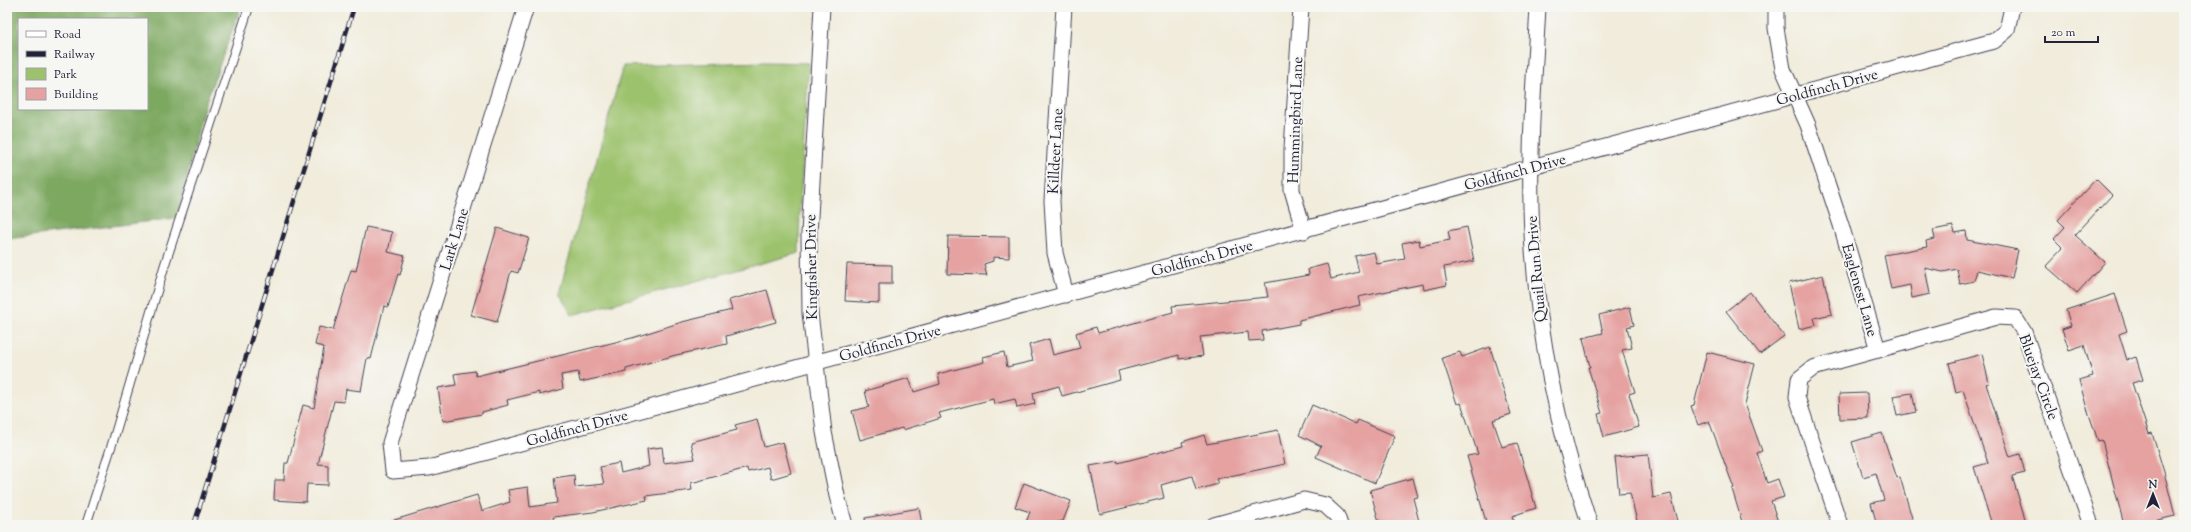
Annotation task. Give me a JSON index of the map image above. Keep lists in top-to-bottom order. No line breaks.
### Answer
{"streets":{"street":["Goldfinch Drive","Hummingbird Lane","Killdeer Lane","Lark Lane","Kingfisher Drive","Quail Run Drive","Eaglenest Lane","Bluejay Circle"]},"crossings":[["Goldfinch Drive","Hummingbird Lane"],["Goldfinch Drive","Killdeer Lane"],["Goldfinch Drive","Lark Lane"],["Goldfinch Drive","Kingfisher Drive"],["Goldfinch Drive","Quail Run Drive"],["Goldfinch Drive","Eaglenest Lane"],["Eaglenest Lane","Bluejay Circle"]],"legend":["Road","Railway","Park","Building"],"scale_bar":"20 m","north":"top"}
